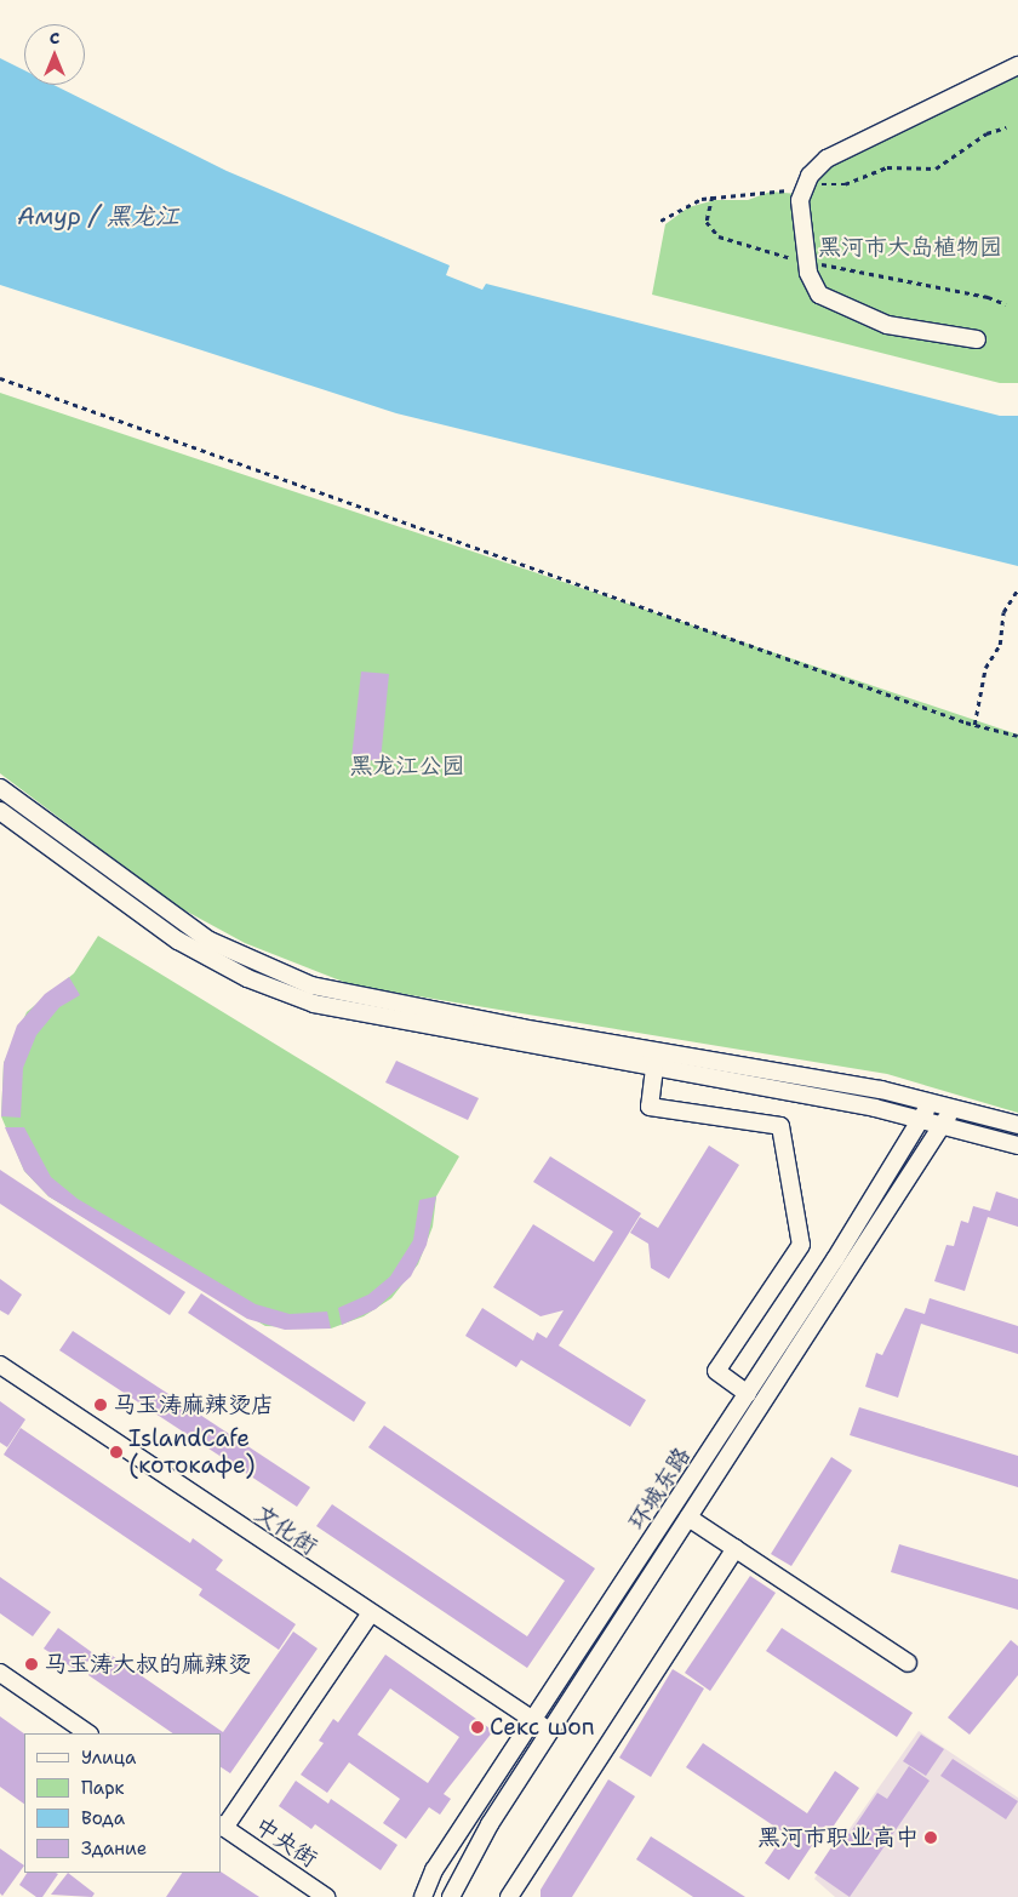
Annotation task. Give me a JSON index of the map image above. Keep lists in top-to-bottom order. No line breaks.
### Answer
{"streets":{"street":["环城东路","文化街","中央街"]},"crossings":[["环城东路","文化街"]],"water":["Амур / 黑龙江"],"parks":["黑河市大岛植物园","黑龙江公园"],"places":["马玉涛麻辣烫店","IslandCafe (котокафе)","马玉涛大叔的麻辣烫","Секс шоп","黑河市职业高中"],"legend":["Улица","Парк","Вода","Здание"],"north":"top"}
